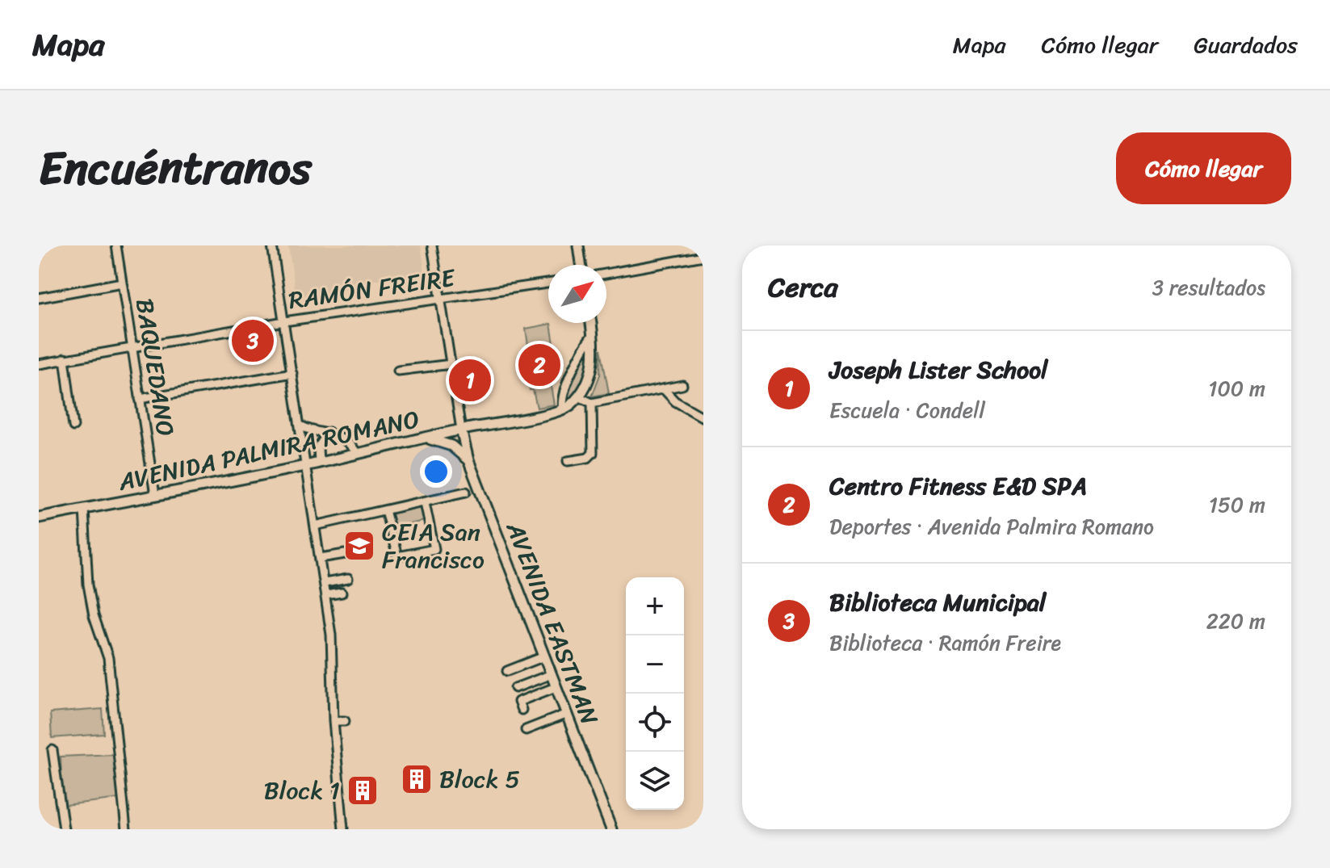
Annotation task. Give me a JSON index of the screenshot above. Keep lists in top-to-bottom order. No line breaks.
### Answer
{"streets":{"main road":["AVENIDA PALMIRA ROMANO","AVENIDA EASTMAN"],"street":["RAMÓN FREIRE","BAQUEDANO"]},"crossings":[["RAMÓN FREIRE","BAQUEDANO"],["BAQUEDANO","AVENIDA PALMIRA ROMANO"],["AVENIDA PALMIRA ROMANO","AVENIDA EASTMAN"]],"places":{"school or university":["CEIA San Francisco"],"building":["Block 5","Block 1"]},"north":"top right","page":{"header":"Mapa","nav":["Mapa","Cómo llegar","Guardados"],"title":"Encuéntranos","buttons":"Cómo llegar","heading":["Cerca","3 resultados"],"pins":["3","2","1"],"list":[{"mark":"1","name":"Joseph Lister School","note":"Escuela · Condell","value":"100 m"},{"mark":"2","name":"Centro Fitness E&D SPA","note":"Deportes · Avenida Palmira Romano","value":"150 m"},{"mark":"3","name":"Biblioteca Municipal","note":"Biblioteca · Ramón Freire","value":"220 m"}],"map_buttons":["+","−"]}}
